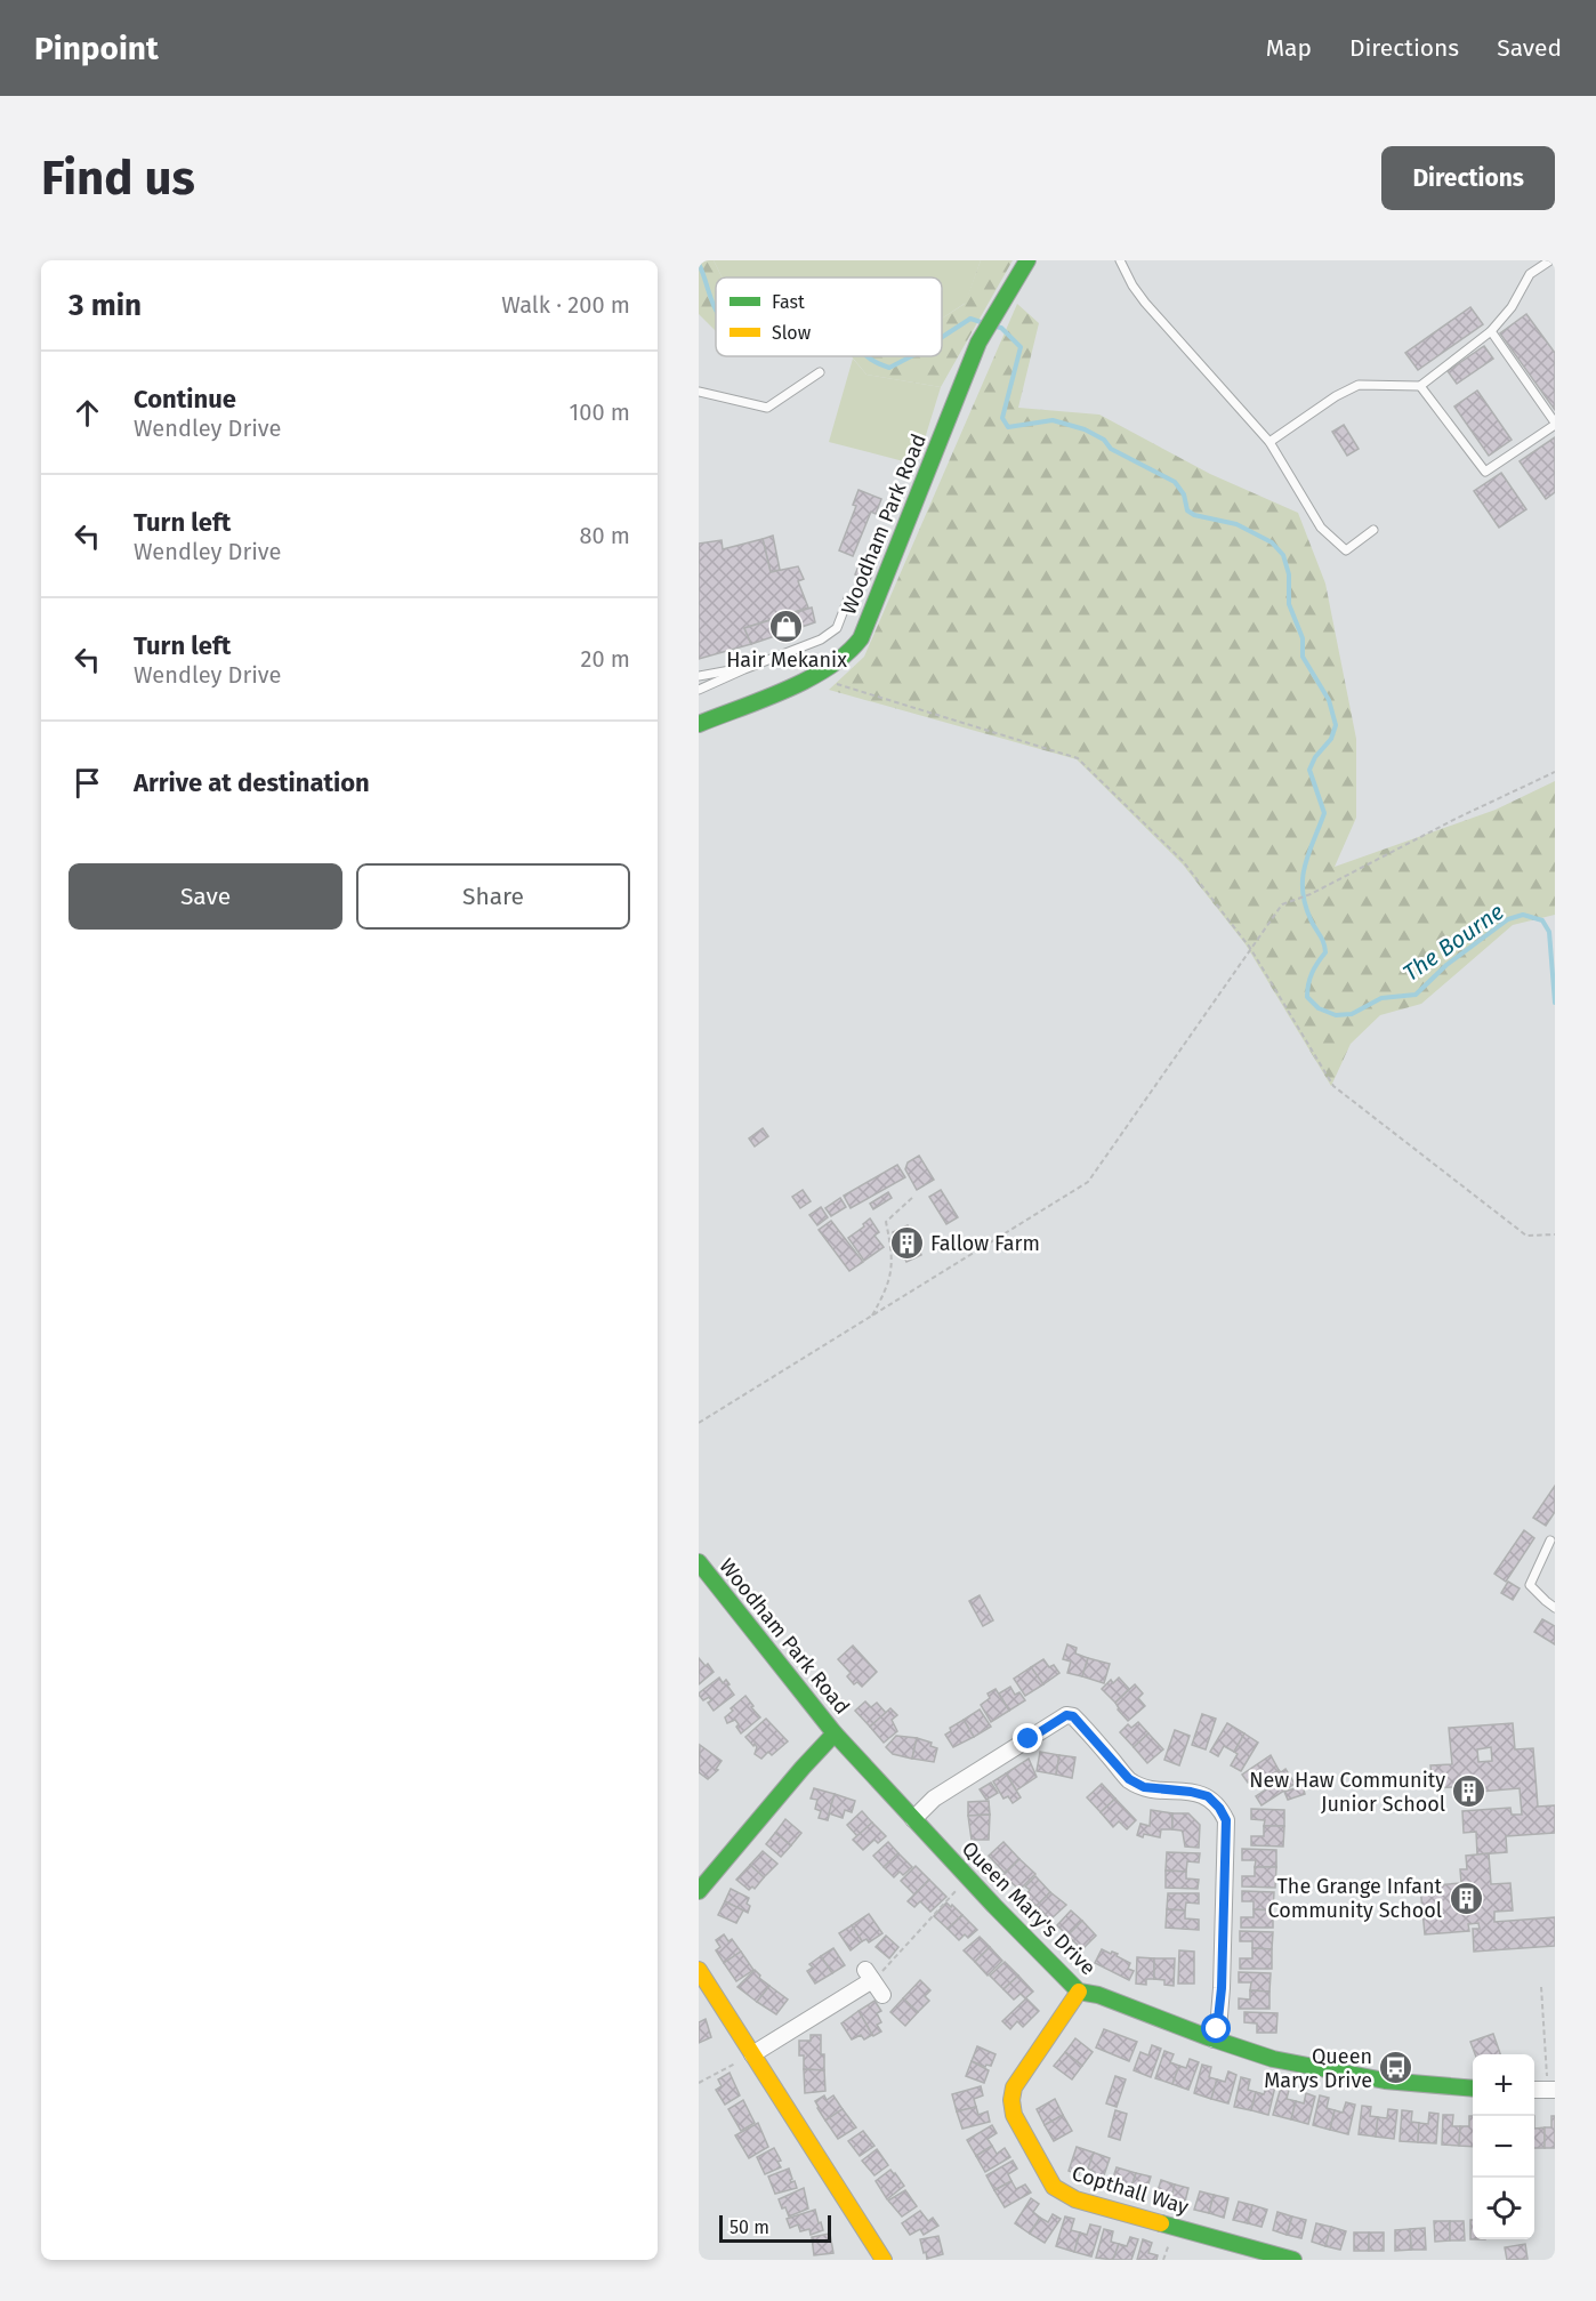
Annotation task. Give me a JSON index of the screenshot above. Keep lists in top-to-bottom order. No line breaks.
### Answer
{"streets":{"street":["Woodham Park Road","Queen Mary's Drive","Copthall Way"]},"crossings":[["Woodham Park Road","Queen Mary's Drive"],["Queen Mary's Drive","Copthall Way"]],"water":["The Bourne"],"places":{"shop":["Hair Mekanix"],"building":["Fallow Farm","New Haw Community Junior School","The Grange Infant Community School"],"bus stop":["Queen Marys Drive"]},"legend":["Fast","Slow"],"scale_bar":"50 m","page":{"header":"Pinpoint","nav":["Map","Directions","Saved"],"buttons":["Directions",["Save","Share"]],"title":"Find us","heading":["3 min","Walk · 200 m"],"list":[["Continue","Wendley Drive","100 m"],["Turn left","Wendley Drive","80 m"],["Turn left","Wendley Drive","20 m"],"Arrive at destination"],"map_buttons":["+","−"],"scale":"50 m"}}
